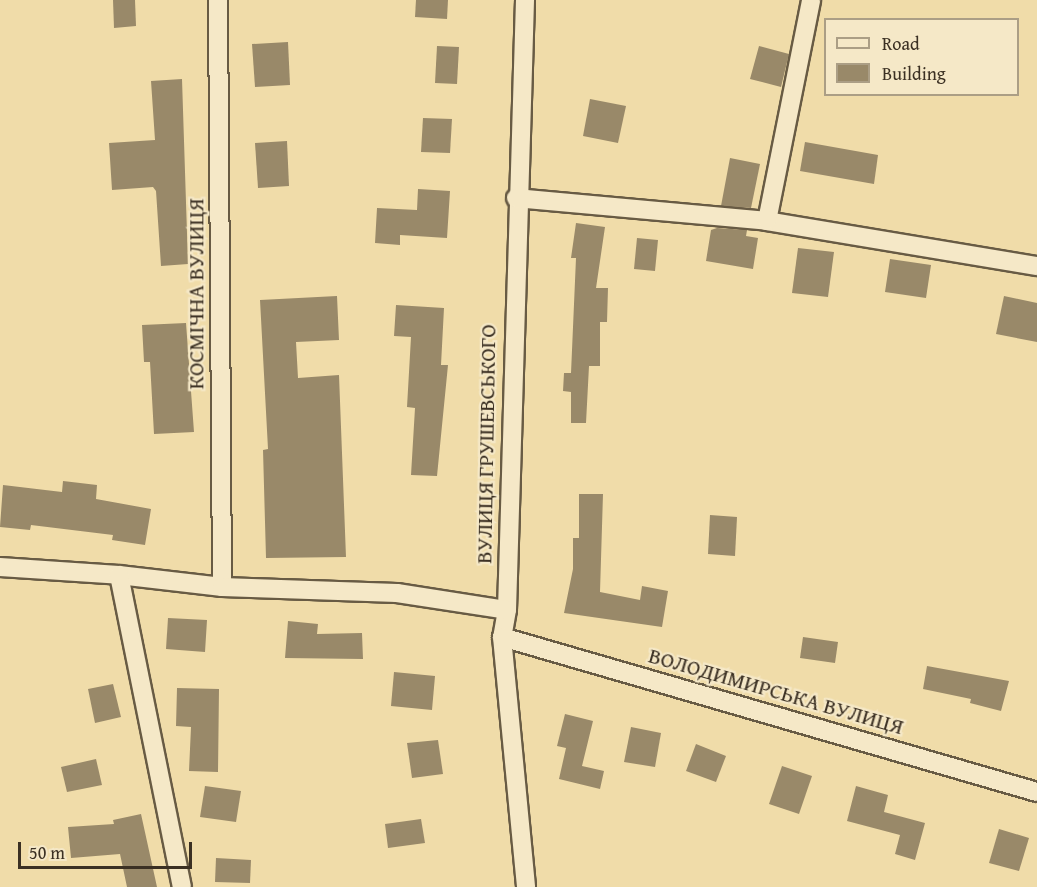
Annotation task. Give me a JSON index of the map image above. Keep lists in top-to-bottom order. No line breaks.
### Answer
{"streets":{"street":["КОСМІЧНА ВУЛИЦЯ","ВУЛИЦЯ ГРУШЕВСЬКОГО","ВОЛОДИМИРСЬКА ВУЛИЦЯ"]},"crossings":[["ВУЛИЦЯ ГРУШЕВСЬКОГО","ВОЛОДИМИРСЬКА ВУЛИЦЯ"]],"legend":["Road","Building"],"scale_bar":"50 m"}
